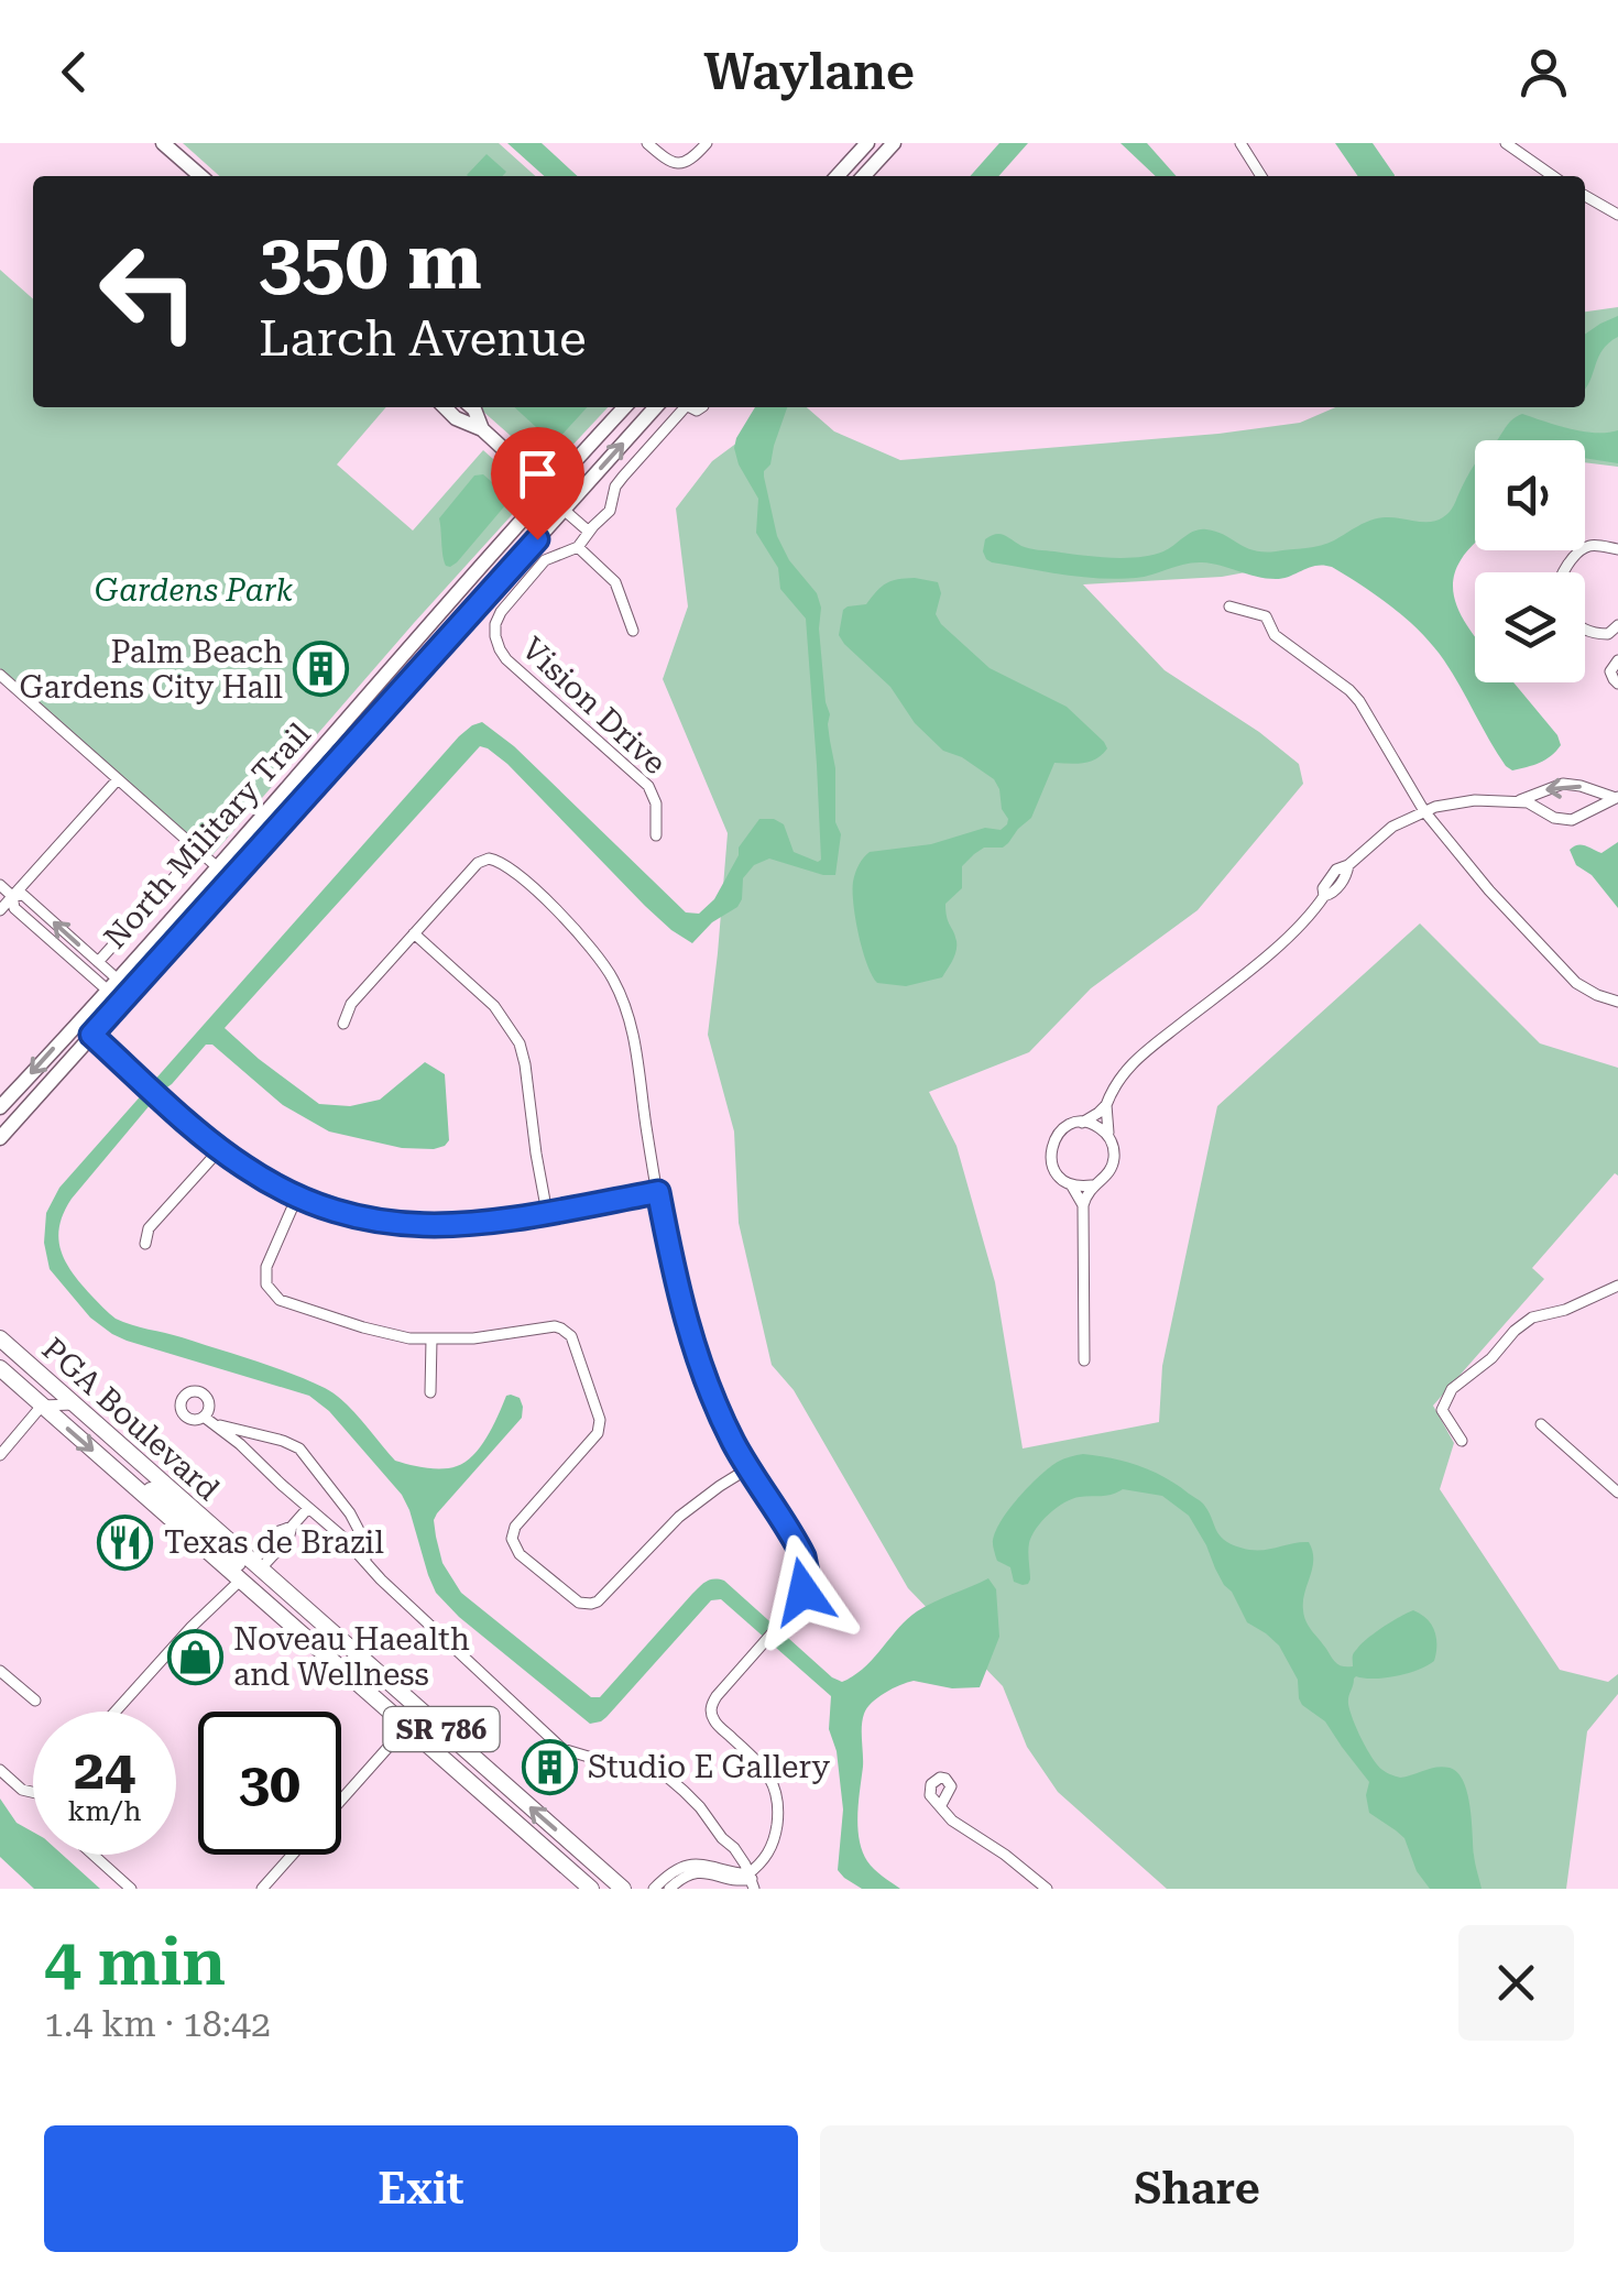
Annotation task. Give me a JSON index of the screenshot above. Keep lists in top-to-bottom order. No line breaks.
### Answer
{"streets":{"main road":["North Military Trail","PGA Boulevard","SR 786"],"street":["Vision Drive"]},"parks":["Gardens Park"],"places":{"building":["Palm Beach Gardens City Hall","Studio E Gallery"],"restaurant":["Texas de Brazil"],"shop":["Noveau Haealth and Wellness"]},"page":{"header":"Waylane","turn":["350 m","Larch Avenue"],"speed":"24 km/h","limit":"30","heading":["4 min","1.4 km · 18:42"],"buttons":["Exit","Share"]}}
